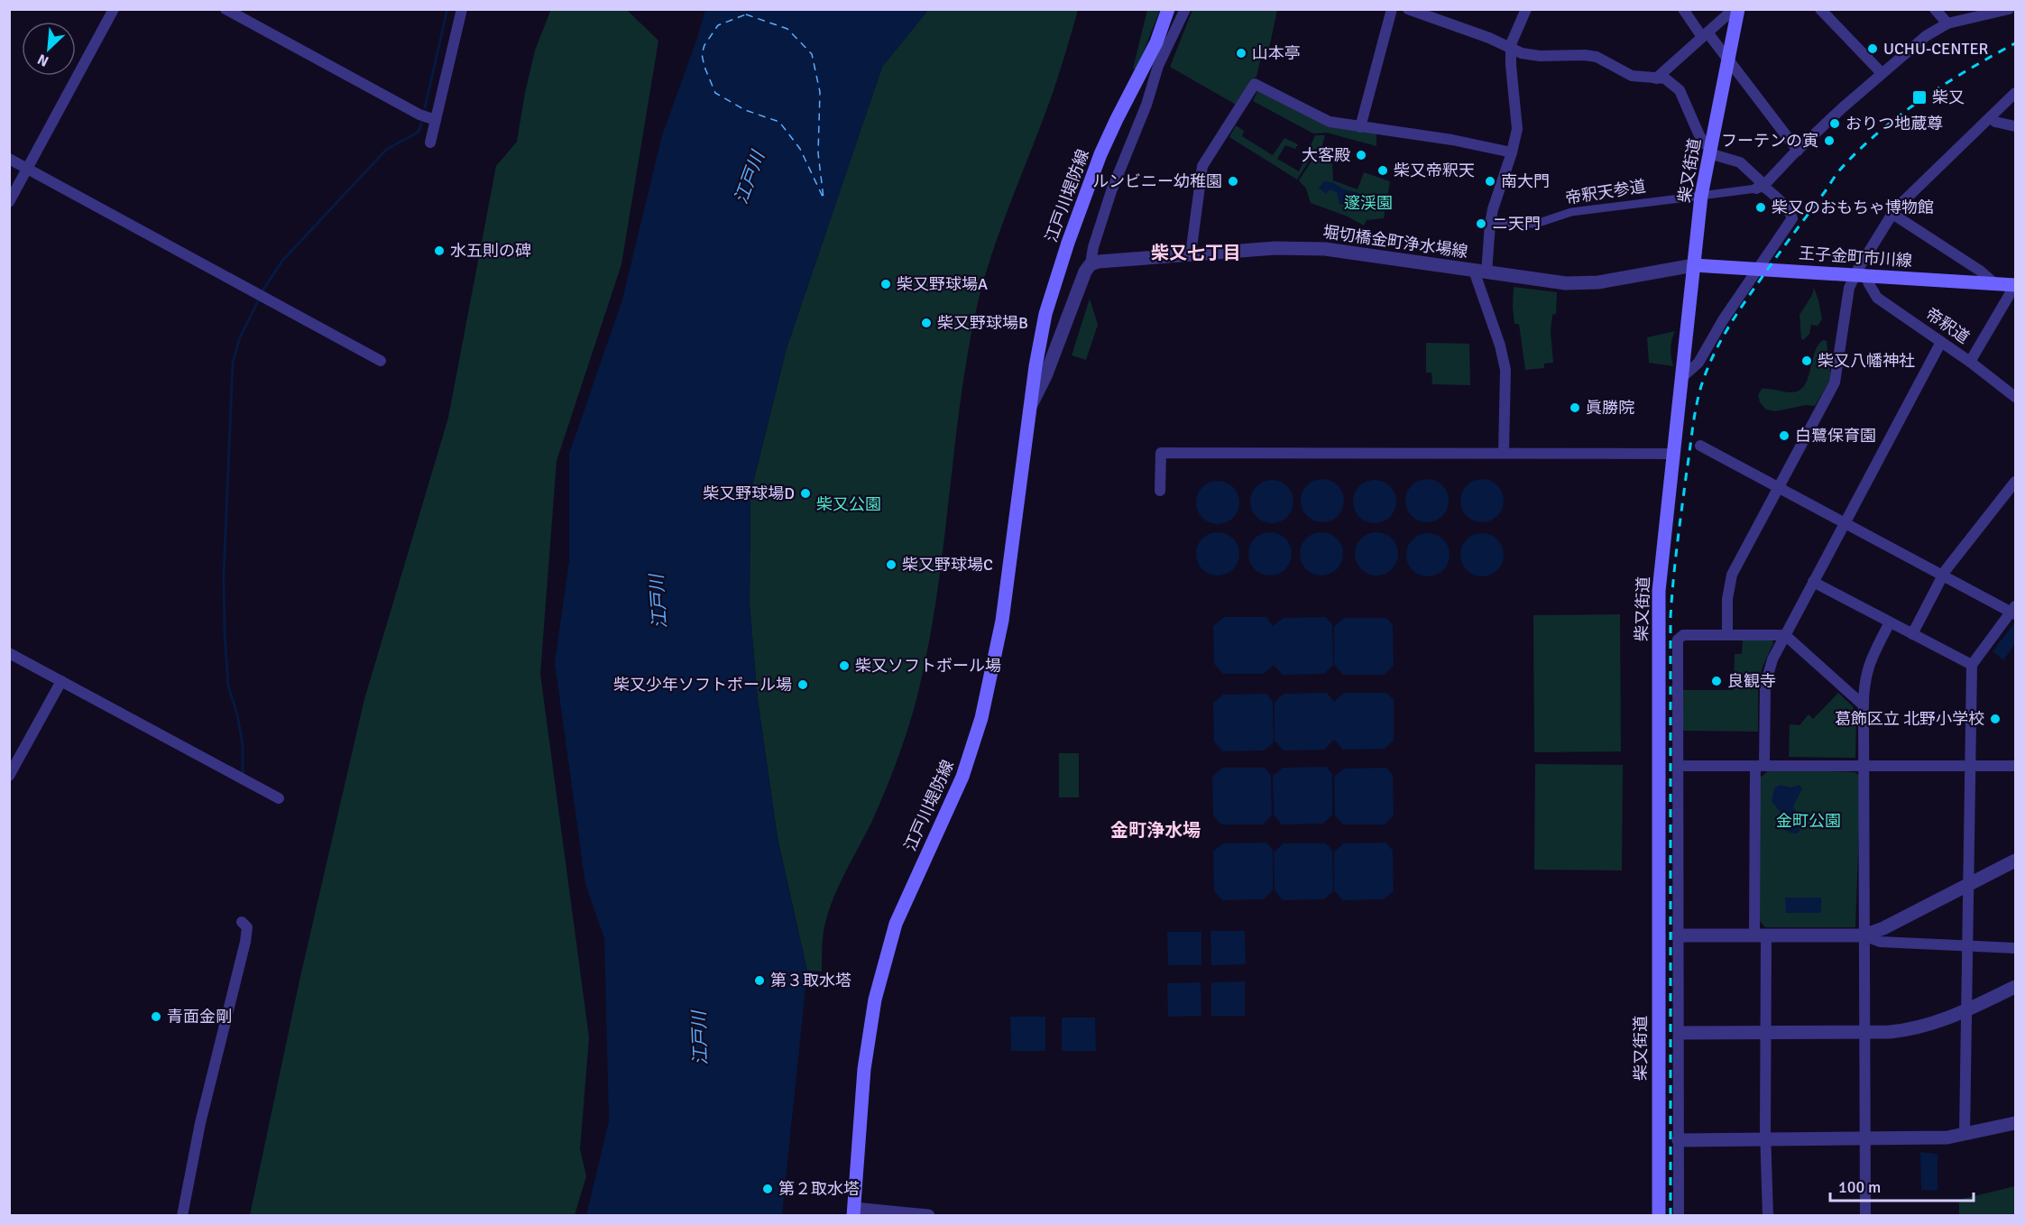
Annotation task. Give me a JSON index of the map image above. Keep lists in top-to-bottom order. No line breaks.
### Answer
{"streets":{"main road":["柴又街道","江戸川堤防線","王子金町市川線"],"street":["帝釈天参道","堀切橋金町浄水場線","帝釈道"]},"crossings":[["柴又街道","堀切橋金町浄水場線"],["柴又街道","王子金町市川線"],["江戸川堤防線","堀切橋金町浄水場線"],["堀切橋金町浄水場線","王子金町市川線"],["王子金町市川線","帝釈道"]],"districts":["柴又七丁目","金町浄水場"],"water":["江戸川"],"parks":["邃渓園","柴又公園","金町公園"],"places":{"other":["UCHU-CENTER","山本亭","おりつ地蔵尊","フーテンの寅","大客殿","柴又帝釈天","ルンビニー幼稚園","南大門","柴又のおもちゃ博物館","ニ天門","水五則の碑","柴又野球場A","柴又野球場B","柴又八幡神社","眞勝院","白鷺保育園","柴又野球場D","柴又野球場C","柴又ソフトボール場","良観寺","柴又少年ソフトボール場","葛飾区立 北野小学校","第３取水塔","青面金剛","第２取水塔"],"transit":["柴又"]},"scale_bar":"100 m","north":"bottom left"}
